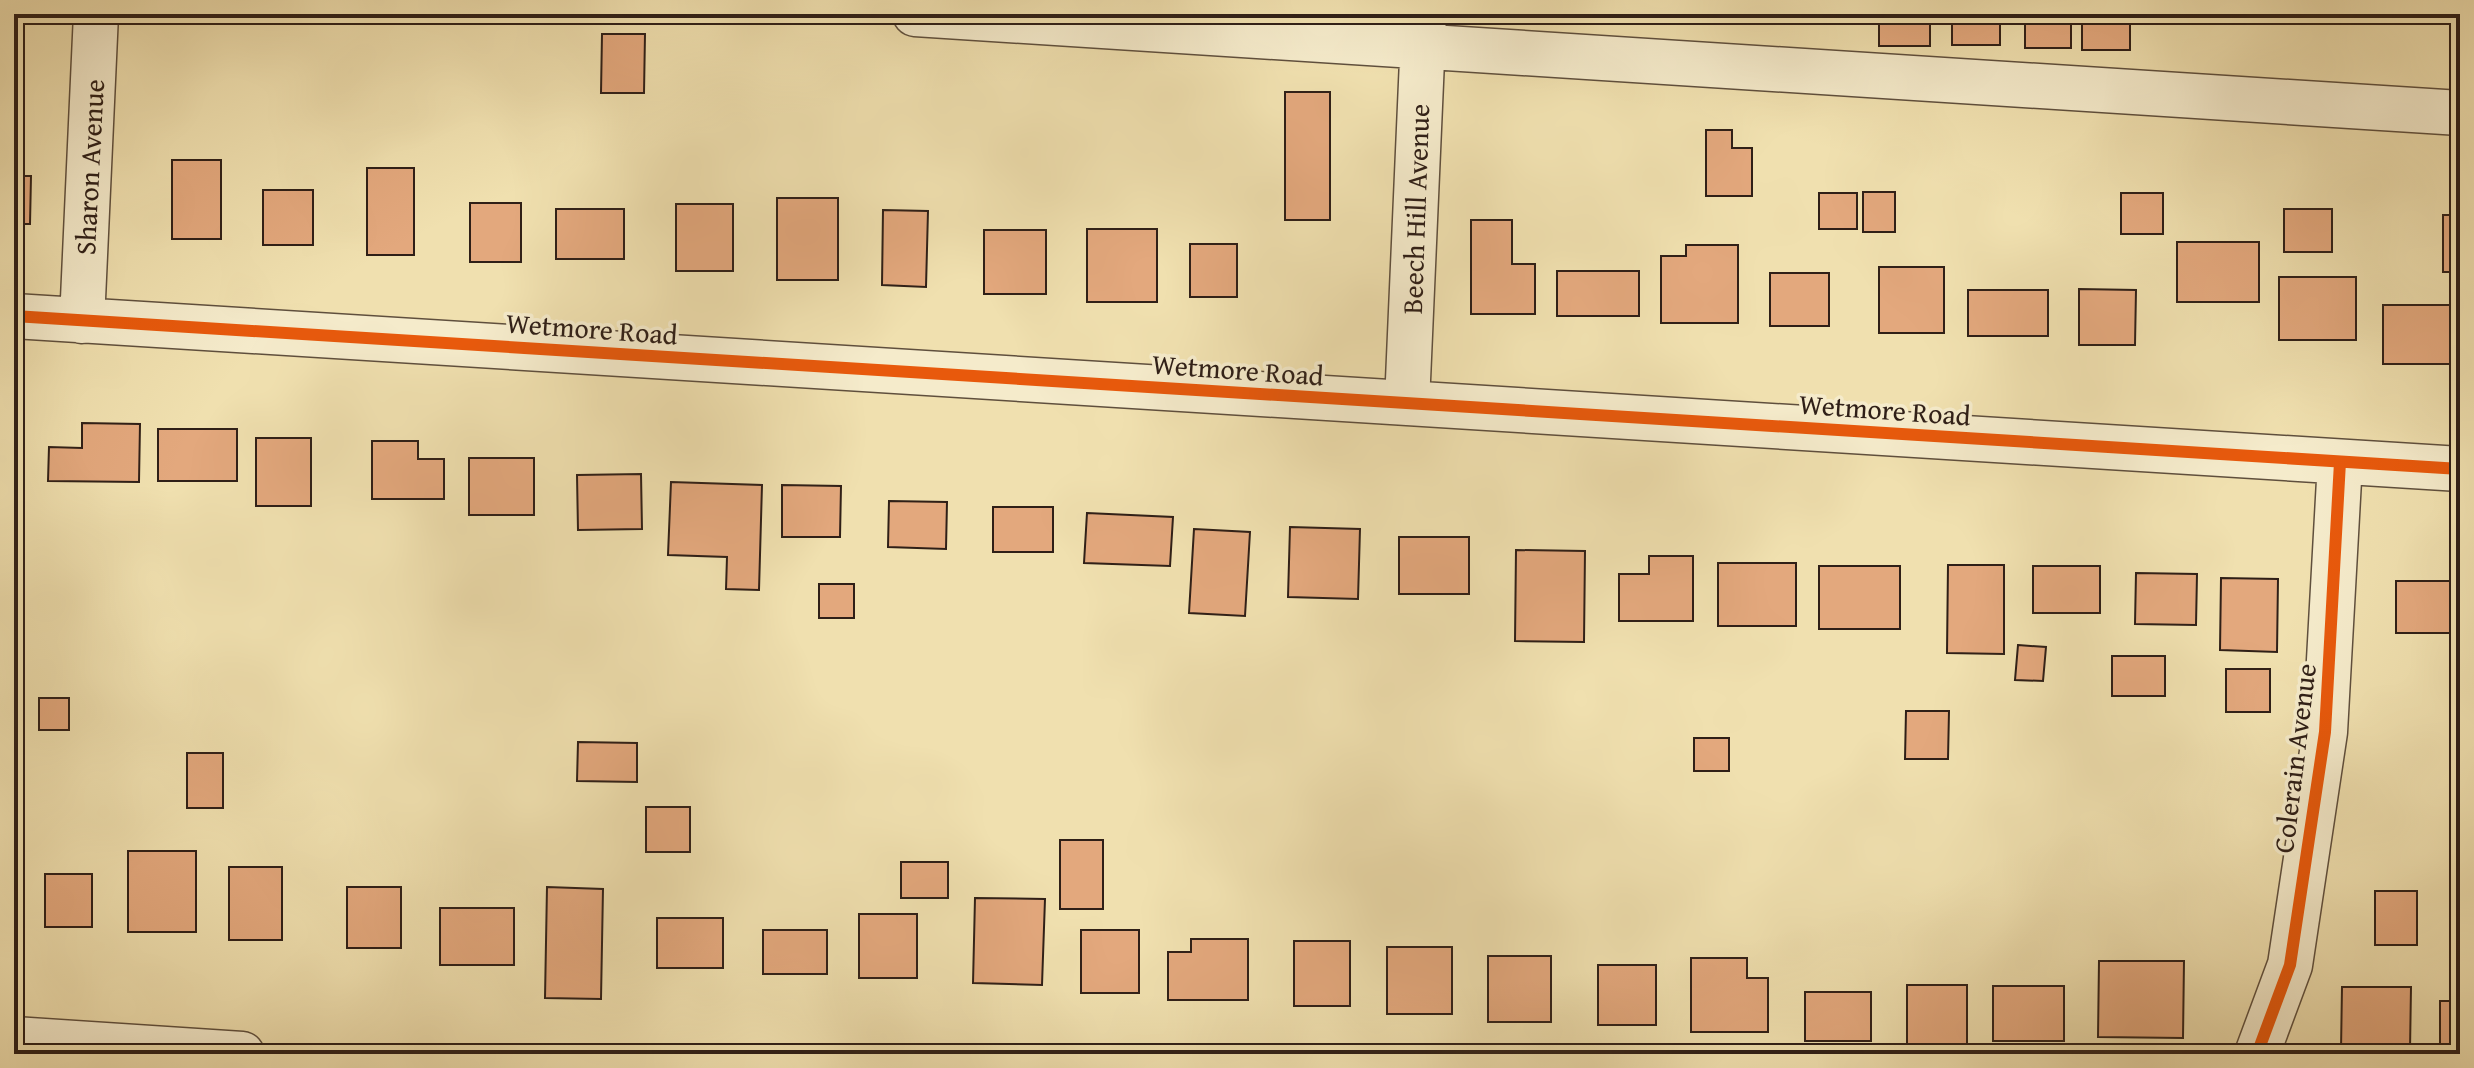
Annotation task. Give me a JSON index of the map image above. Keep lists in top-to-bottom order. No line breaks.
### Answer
{"streets":{"street":["Sharon Avenue","Beech Hill Avenue","Wetmore Road","Colerain Avenue"]},"crossings":[["Sharon Avenue","Wetmore Road"],["Beech Hill Avenue","Wetmore Road"],["Wetmore Road","Colerain Avenue"]]}
